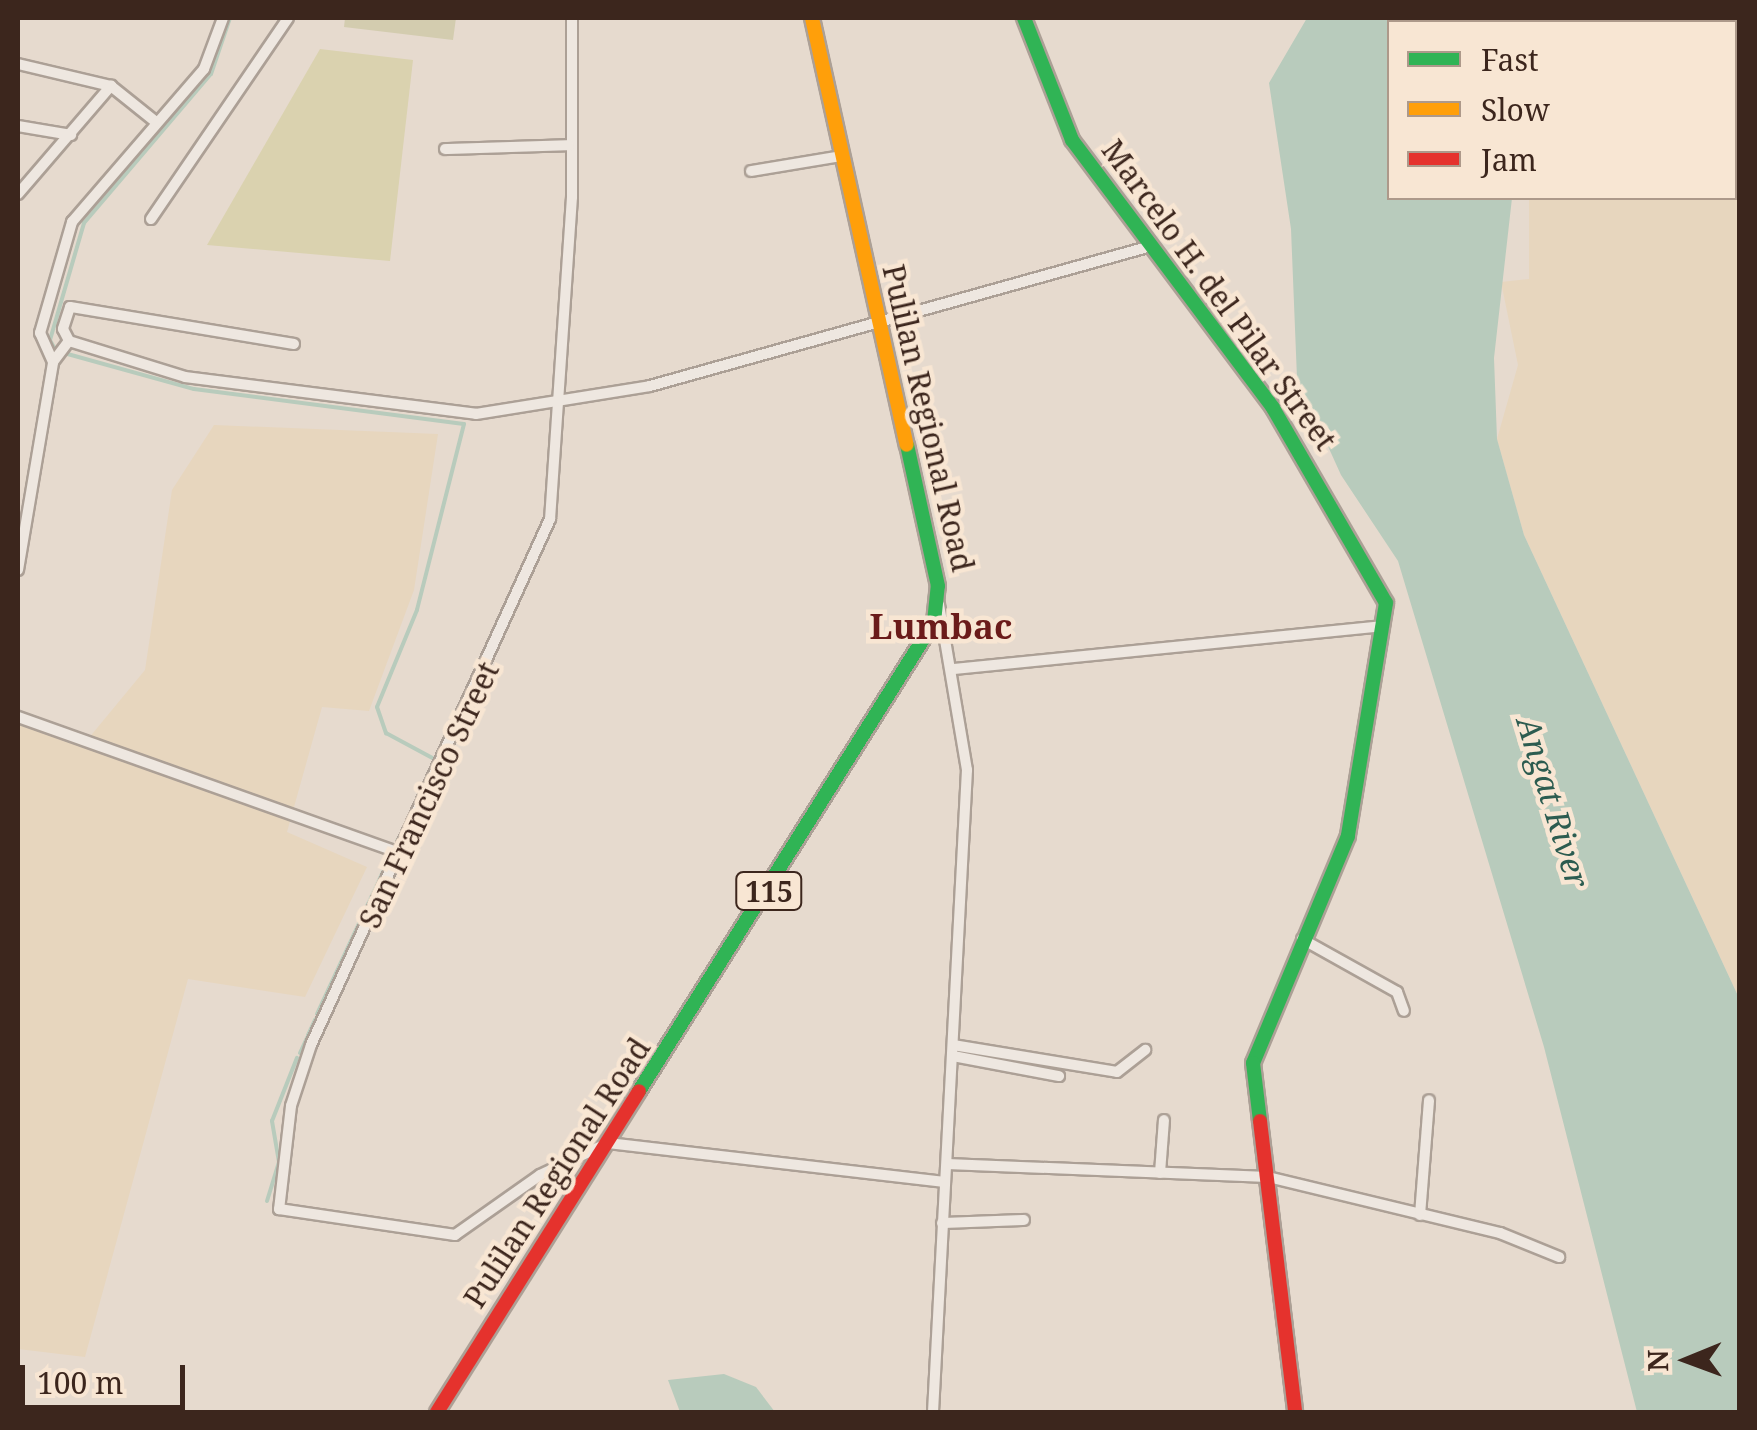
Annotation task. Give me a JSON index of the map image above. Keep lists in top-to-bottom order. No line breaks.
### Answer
{"streets":{"main road":["Marcelo H. del Pilar Street","Pulilan Regional Road","115"],"street":["San Francisco Street"]},"crossings":[["Pulilan Regional Road","San Francisco Street"]],"districts":["Lumbac"],"water":["Angat River"],"legend":["Fast","Slow","Jam"],"scale_bar":"100 m","north":"left"}
